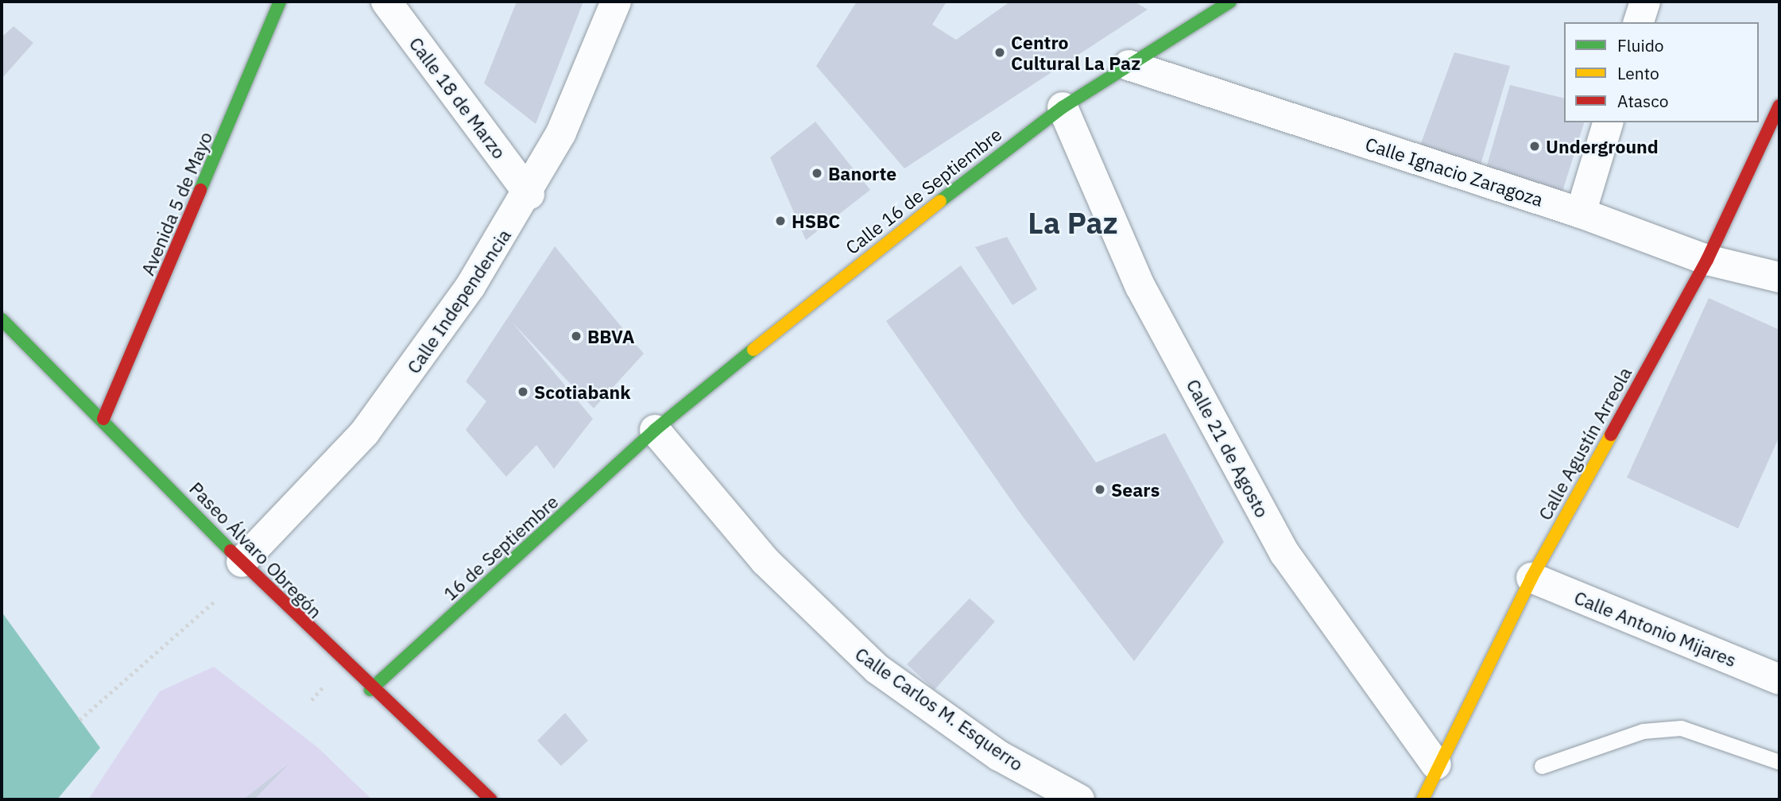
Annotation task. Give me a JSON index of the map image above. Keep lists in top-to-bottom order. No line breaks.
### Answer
{"streets":{"street":["Calle 18 de Marzo","Calle Ignacio Zaragoza","Calle 16 de Septiembre","Avenida 5 de Mayo","Calle Independencia","Calle Agustín Arreola","Calle 21 de Agosto","16 de Septiembre","Paseo Álvaro Obregón","Calle Antonio Mijares","Calle Carlos M. Esquerro"]},"crossings":[["Calle 18 de Marzo","Calle Independencia"],["Calle Ignacio Zaragoza","Calle 16 de Septiembre"],["Calle Ignacio Zaragoza","Calle Agustín Arreola"],["Calle 16 de Septiembre","Calle 21 de Agosto"],["Calle 16 de Septiembre","16 de Septiembre"],["Calle 16 de Septiembre","Calle Carlos M. Esquerro"],["Avenida 5 de Mayo","Paseo Álvaro Obregón"],["Calle Independencia","Paseo Álvaro Obregón"],["Calle Agustín Arreola","Calle 21 de Agosto"],["Calle Agustín Arreola","Calle Antonio Mijares"],["16 de Septiembre","Paseo Álvaro Obregón"],["16 de Septiembre","Calle Carlos M. Esquerro"]],"districts":["La Paz"],"places":["Centro Cultural La Paz","Underground","Banorte","HSBC","BBVA","Scotiabank","Sears"],"legend":["Fluido","Lento","Atasco"]}
